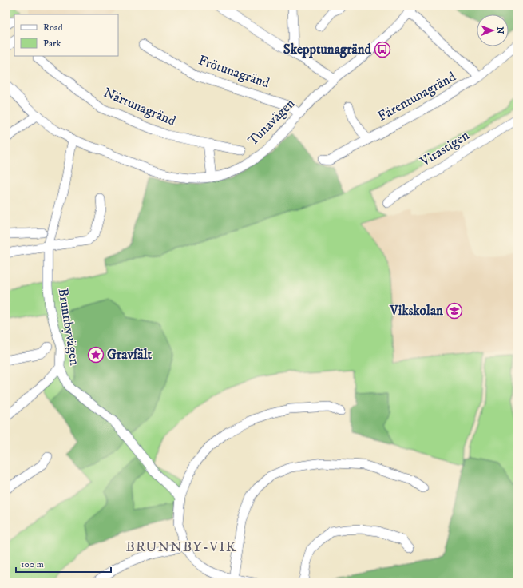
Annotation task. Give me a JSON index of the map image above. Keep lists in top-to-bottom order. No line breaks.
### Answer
{"streets":{"street":["Frötunagränd","Färentunagränd","Närtunagränd","Tunavägen","Virastigen","Brunnbyvägen"]},"crossings":[["Frötunagränd","Tunavägen"],["Färentunagränd","Tunavägen"],["Tunavägen","Brunnbyvägen"]],"districts":["BRUNNBY-VIK"],"places":{"bus stop":["Skepptunagränd"],"school or university":["Vikskolan"],"place":["Gravfält"]},"legend":["Road","Park"],"scale_bar":"100 m","north":"right"}
